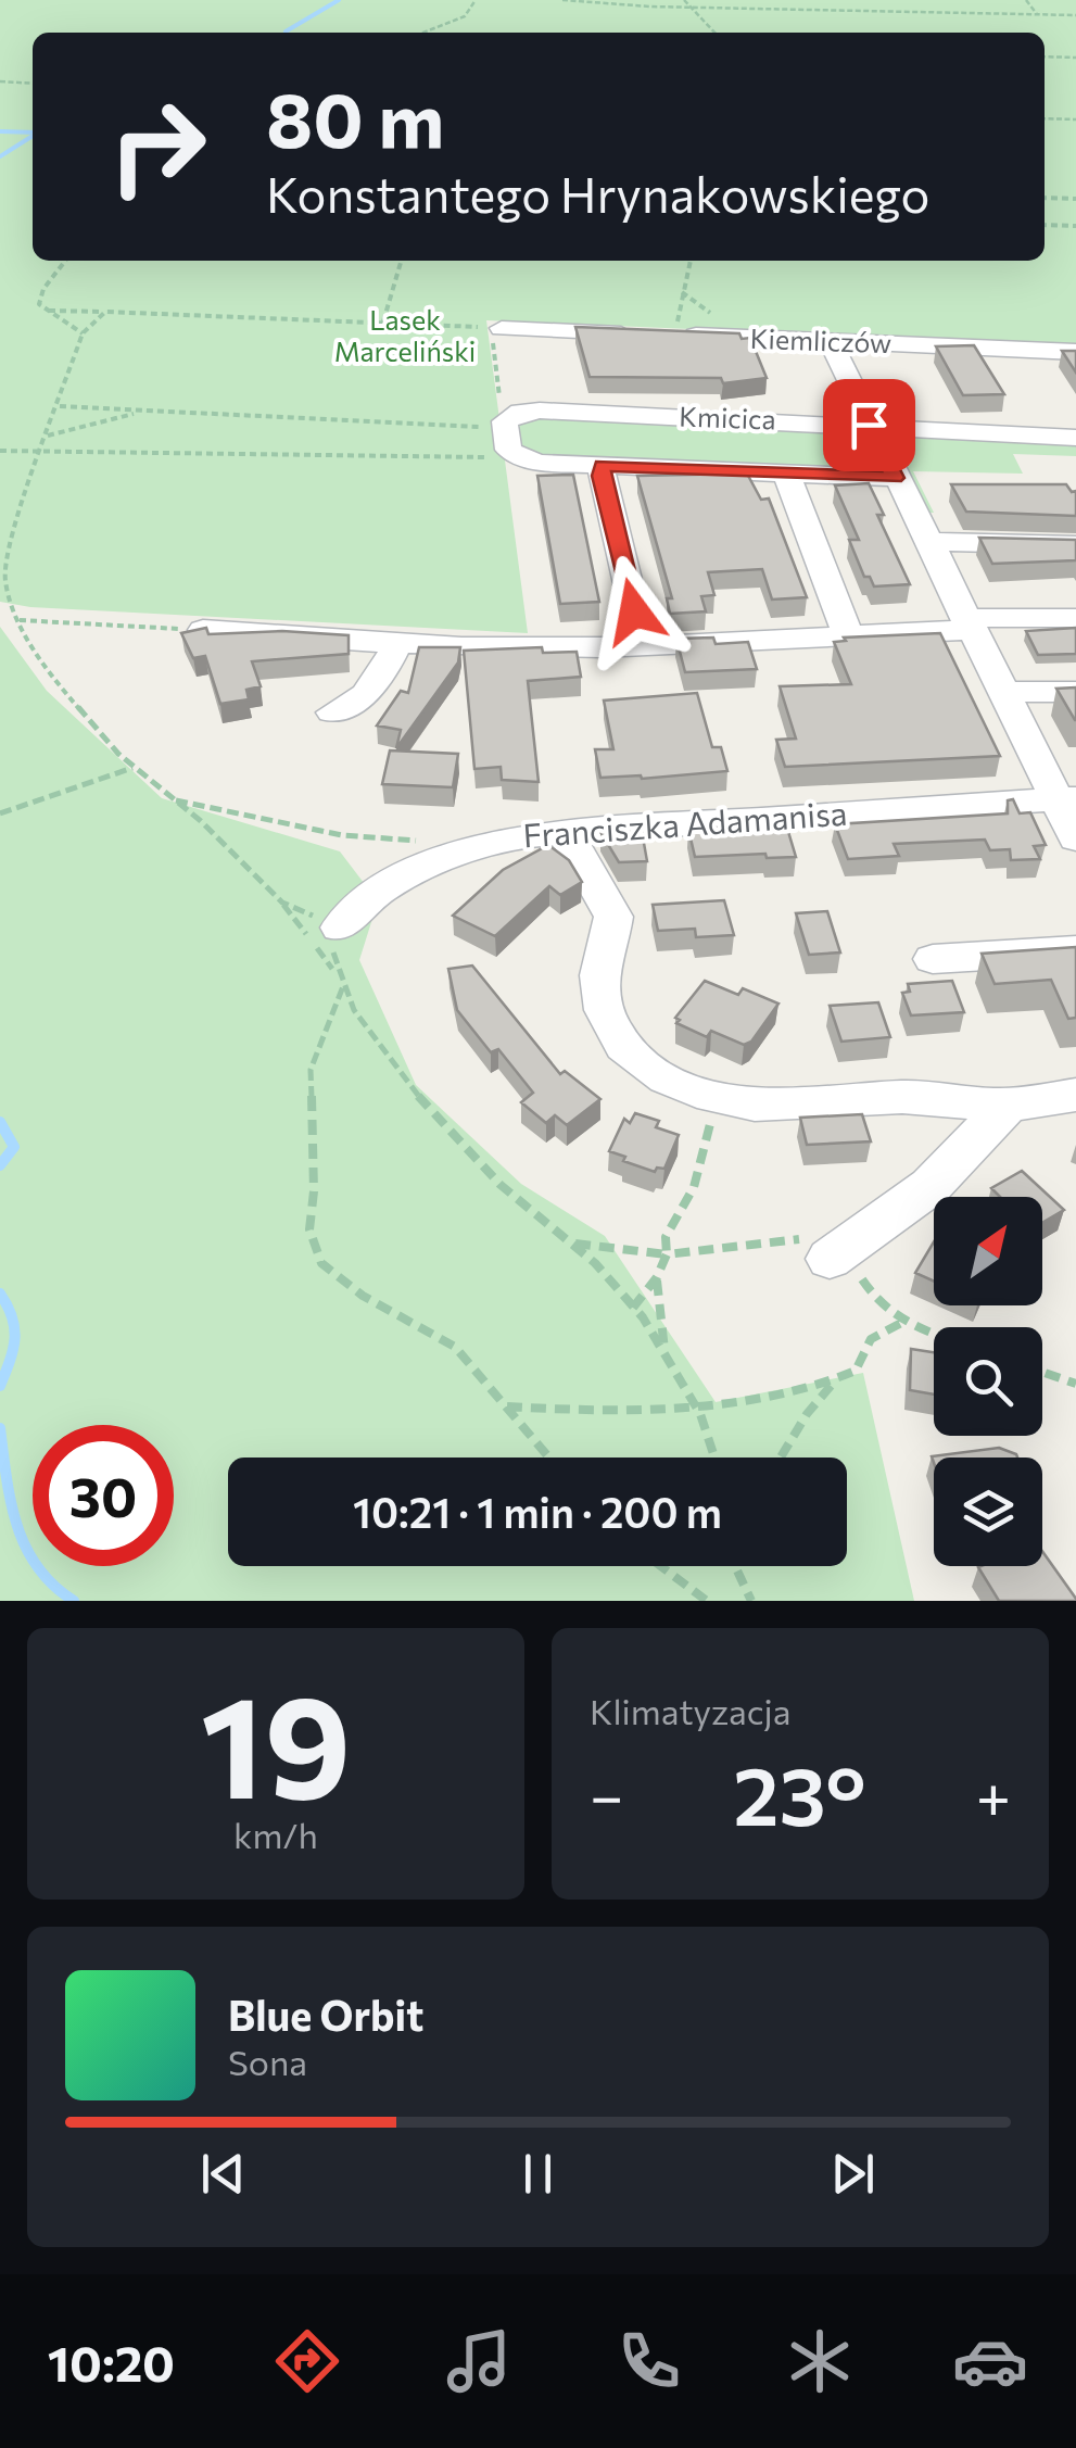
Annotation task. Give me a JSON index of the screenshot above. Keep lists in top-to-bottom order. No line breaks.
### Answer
{"streets":{"street":["Kiemliczów","Kmicica","Franciszka Adamanisa"]},"parks":["Lasek Marceliński"],"north":"top right","page":{"turn":["80 m","Konstantego Hrynakowskiego"],"limit":"30","trip":"10:21 · 1 min · 200 m","tile":[["19","km/h"],"Klimatyzacja"],"heat":["−","23°","+"],"song":["Blue Orbit","Sona"],"tabs":"10:20"}}
